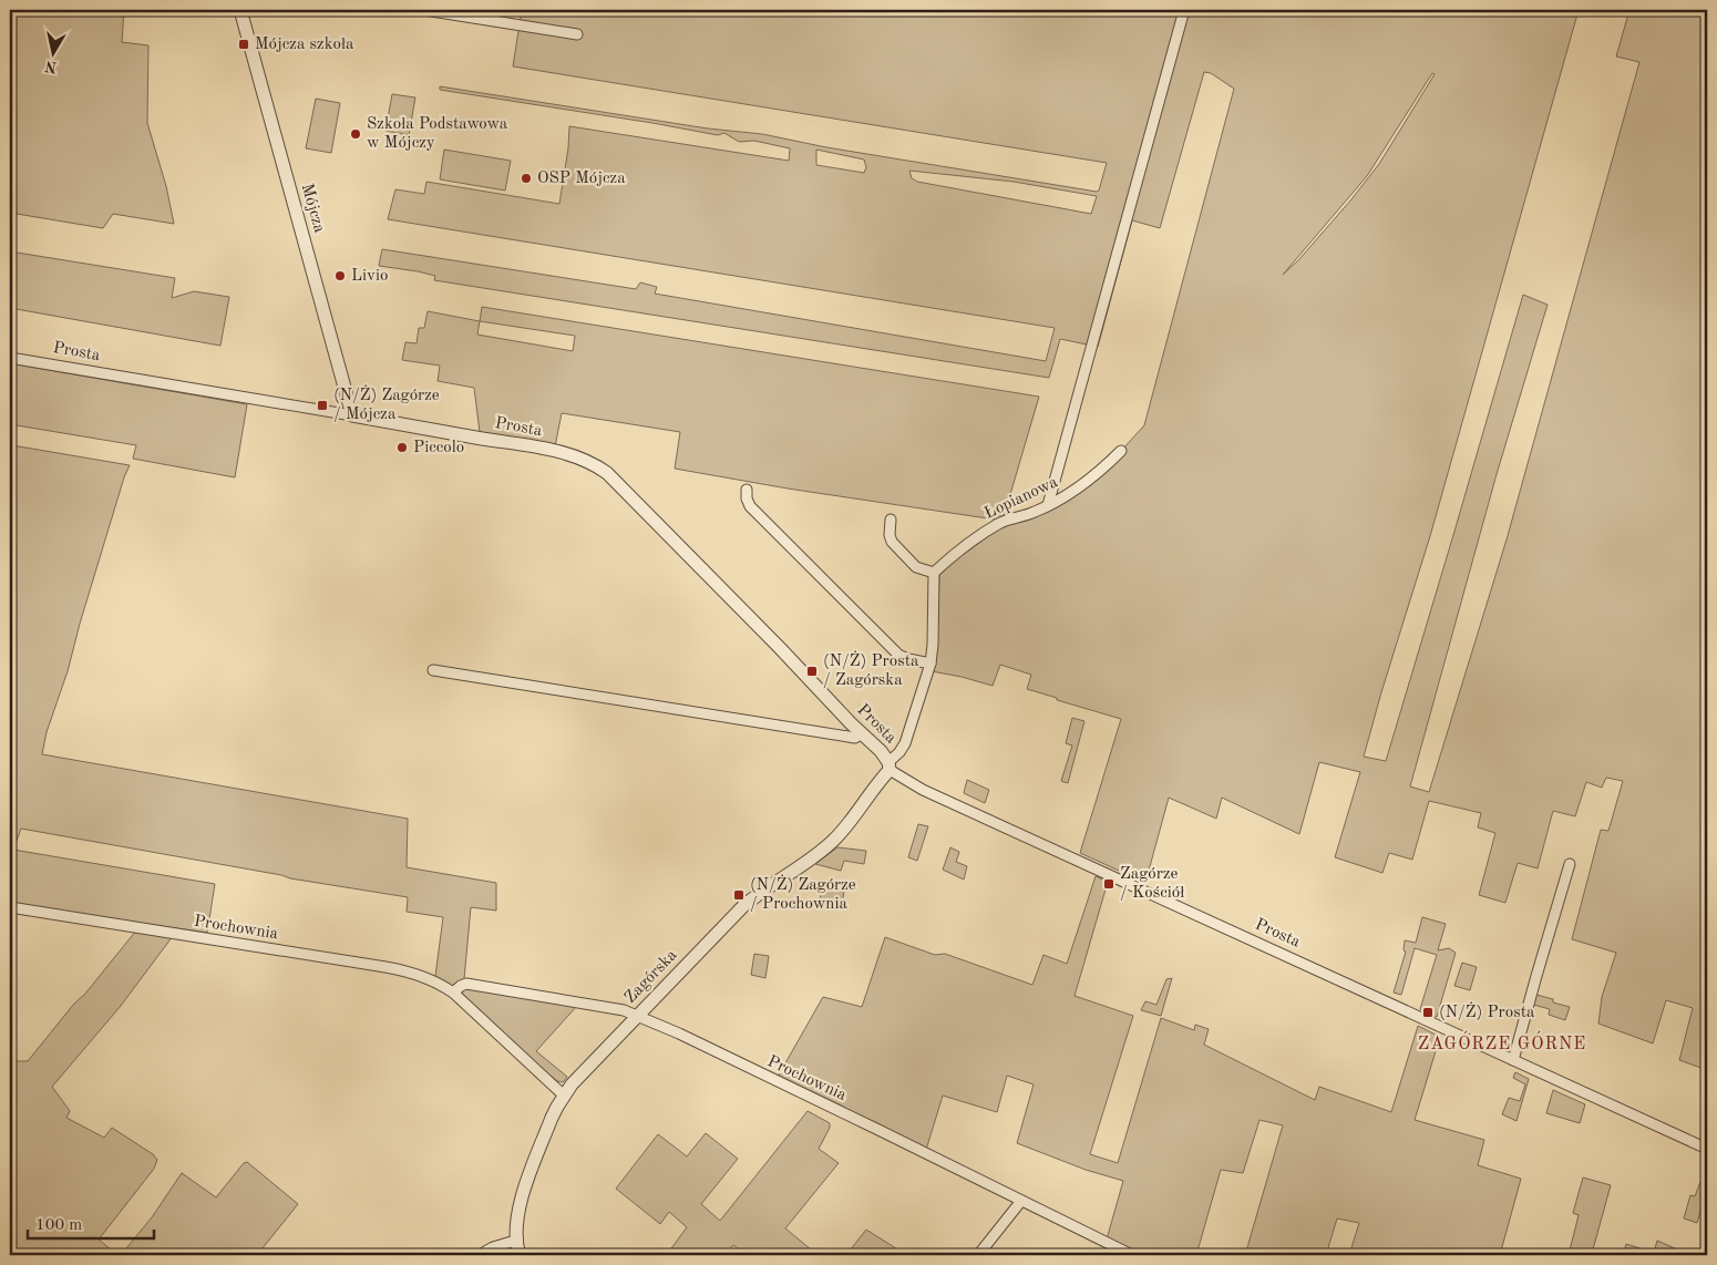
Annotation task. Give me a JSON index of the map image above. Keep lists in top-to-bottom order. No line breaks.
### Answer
{"streets":{"street":["Mójcza","Prosta","Łopianowa","Prochownia","Zagórska"]},"crossings":[["Mójcza","Prosta"],["Prosta","Zagórska"],["Prochownia","Zagórska"]],"districts":["ZAGÓRZE GÓRNE"],"places":{"transit":["Mójcza szkoła","(N/Ż) Zagórze / Mójcza","(N/Ż) Prosta / Zagórska","Zagórze / Kościół","(N/Ż) Zagórze / Prochownia","(N/Ż) Prosta"],"other":["Szkoła Podstawowa w Mójczy","OSP Mójcza","Livio","Piccolo"]},"scale_bar":"100 m","north":"bottom"}
